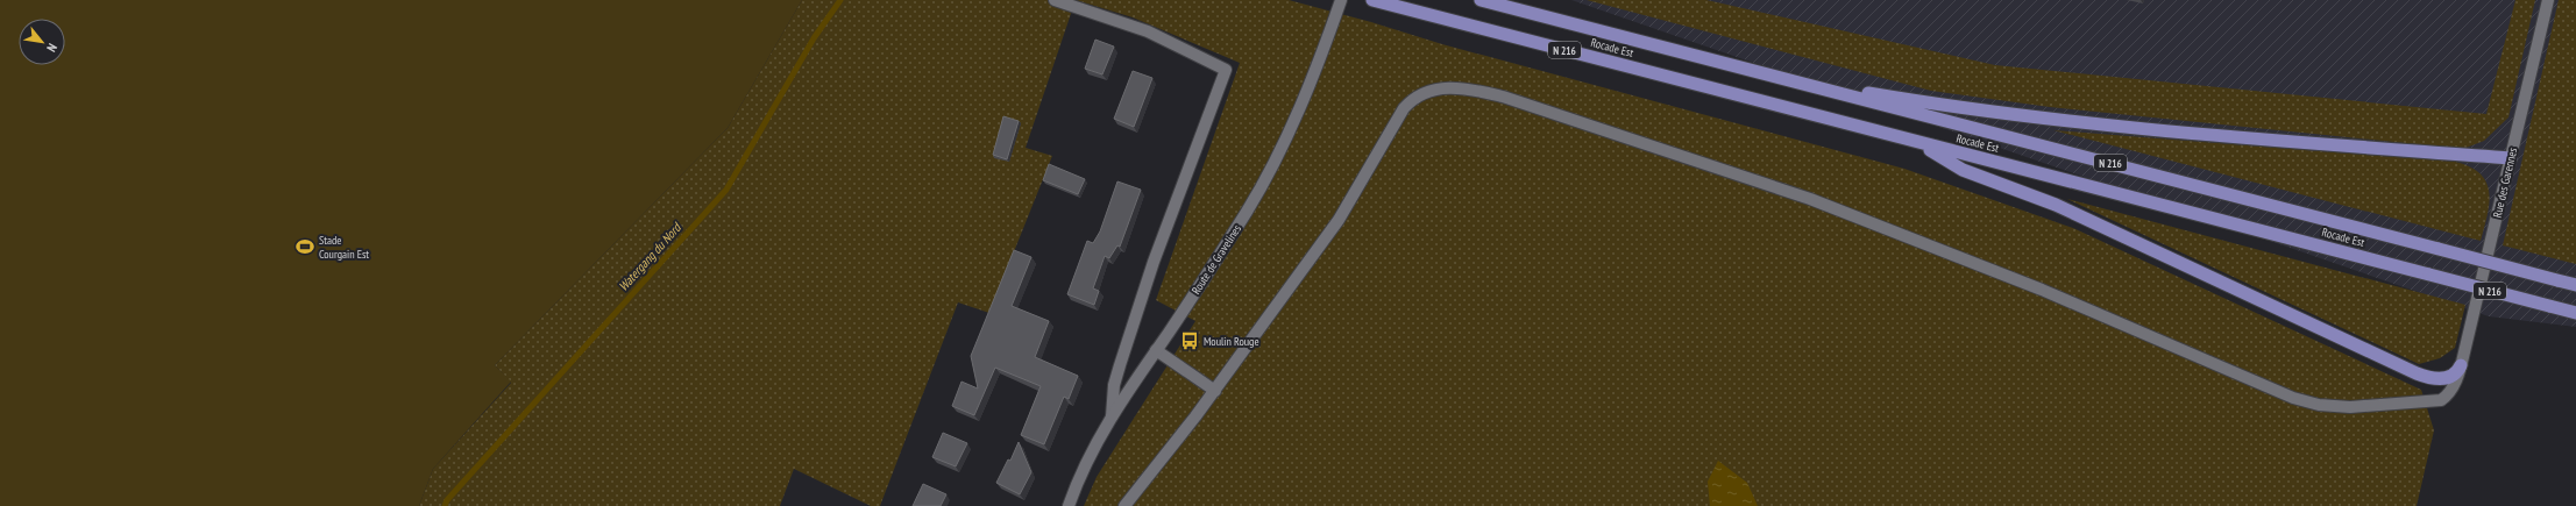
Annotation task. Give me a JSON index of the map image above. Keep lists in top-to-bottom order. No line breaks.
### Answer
{"streets":{"highway":["Rocade Est","N 216"],"street":["Rue des Garennes","Route de Gravelines"]},"water":["Watergang du Nord"],"places":{"sports":["Stade Courgain Est"],"bus stop":["Moulin Rouge"]},"north":"bottom right"}
